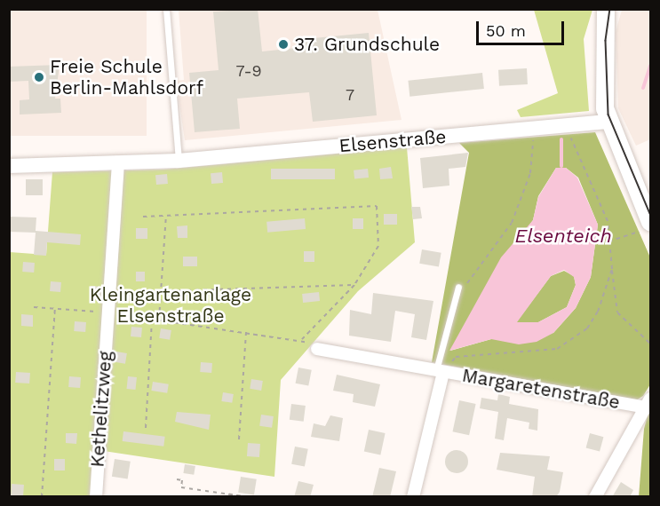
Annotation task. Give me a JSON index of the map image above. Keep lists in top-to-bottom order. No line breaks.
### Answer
{"streets":{"street":["Elsenstraße","Margaretenstraße","Kethelitzweg"]},"crossings":[["Elsenstraße","Kethelitzweg"]],"water":["Elsenteich"],"parks":["Kleingartenanlage Elsenstraße"],"places":["37. Grundschule","Freie Schule Berlin-Mahlsdorf"],"house_numbers":["7-9","7"],"scale_bar":"50 m"}
